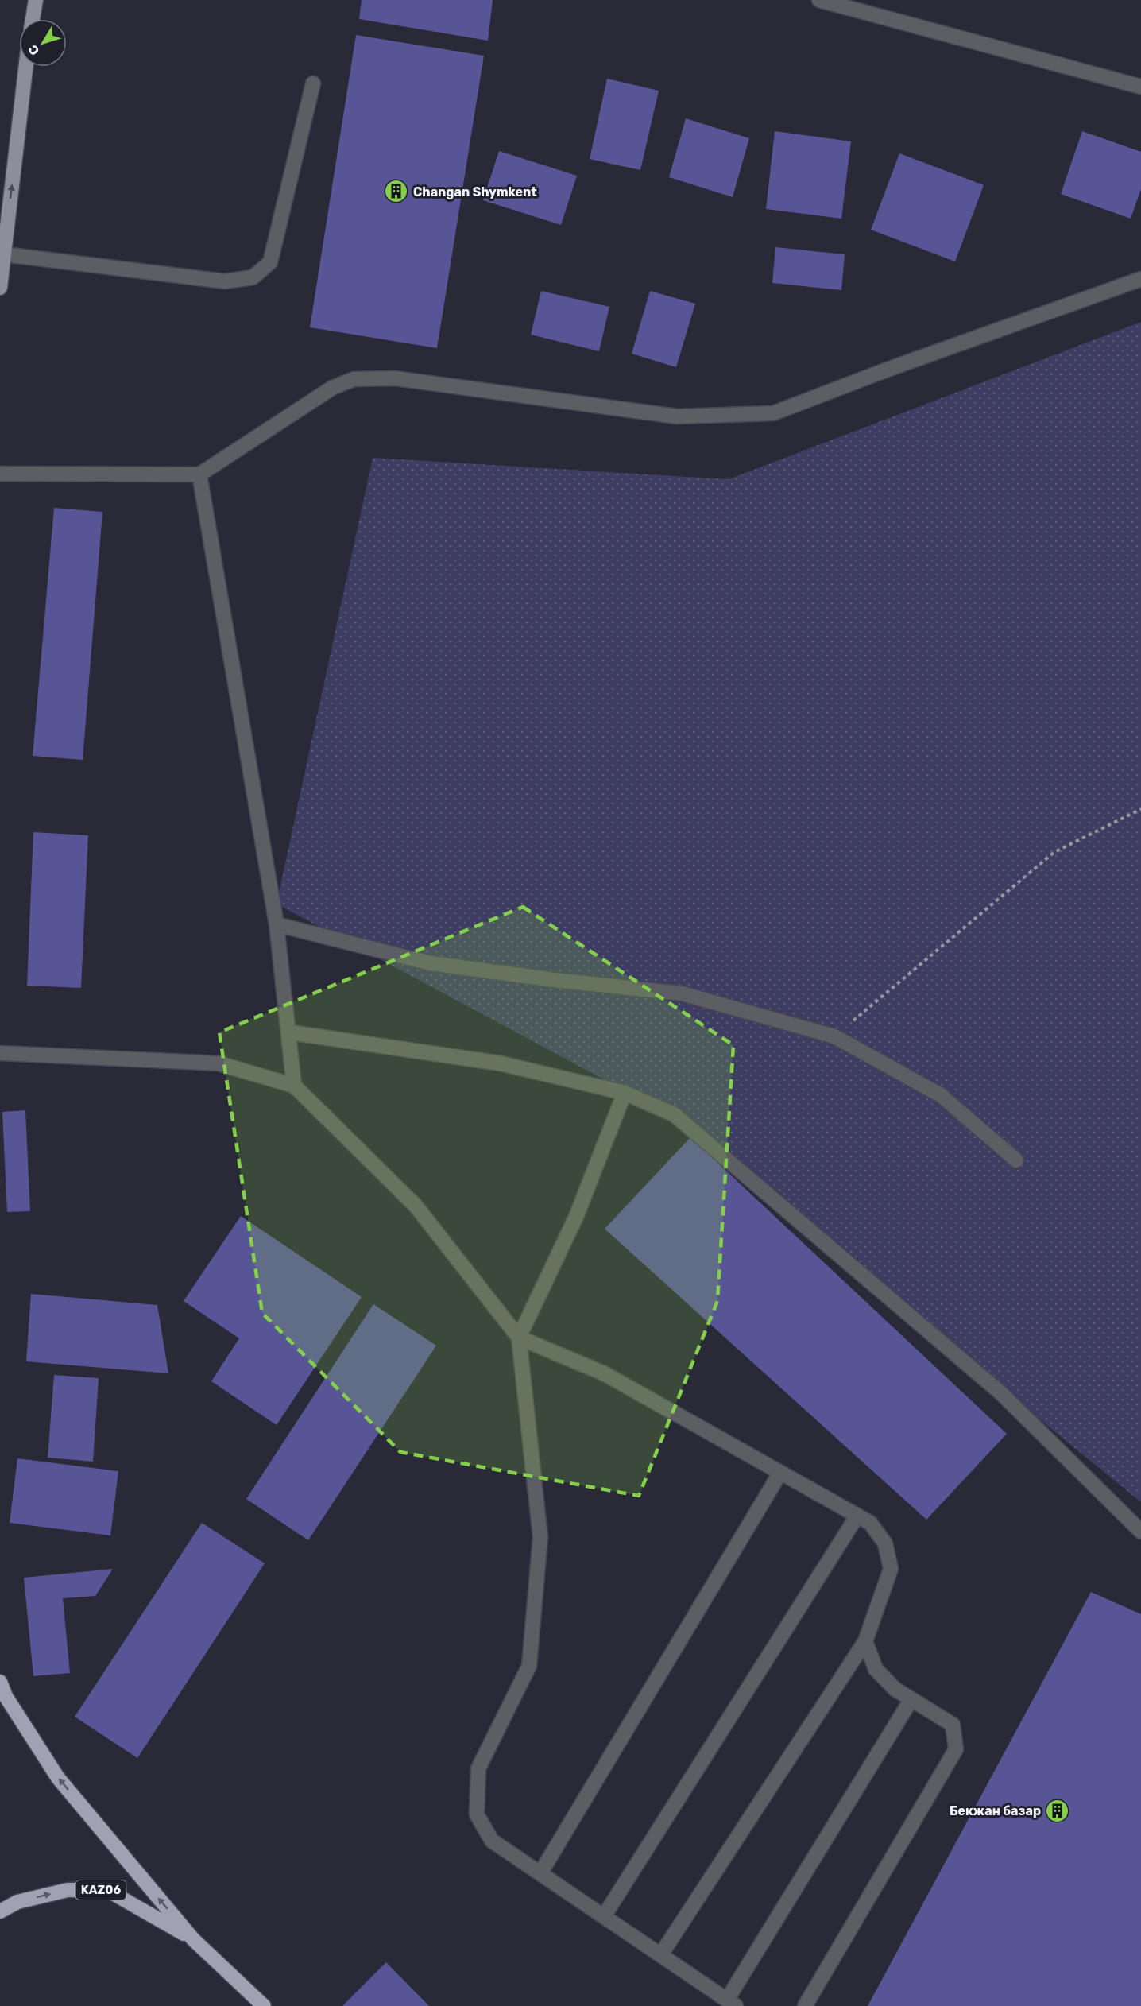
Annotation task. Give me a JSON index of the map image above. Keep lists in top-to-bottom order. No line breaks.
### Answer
{"streets":{"highway":["KАZ06"]},"places":{"building":["Changan Shymkent","Бекжан базар"]},"north":"bottom left"}
